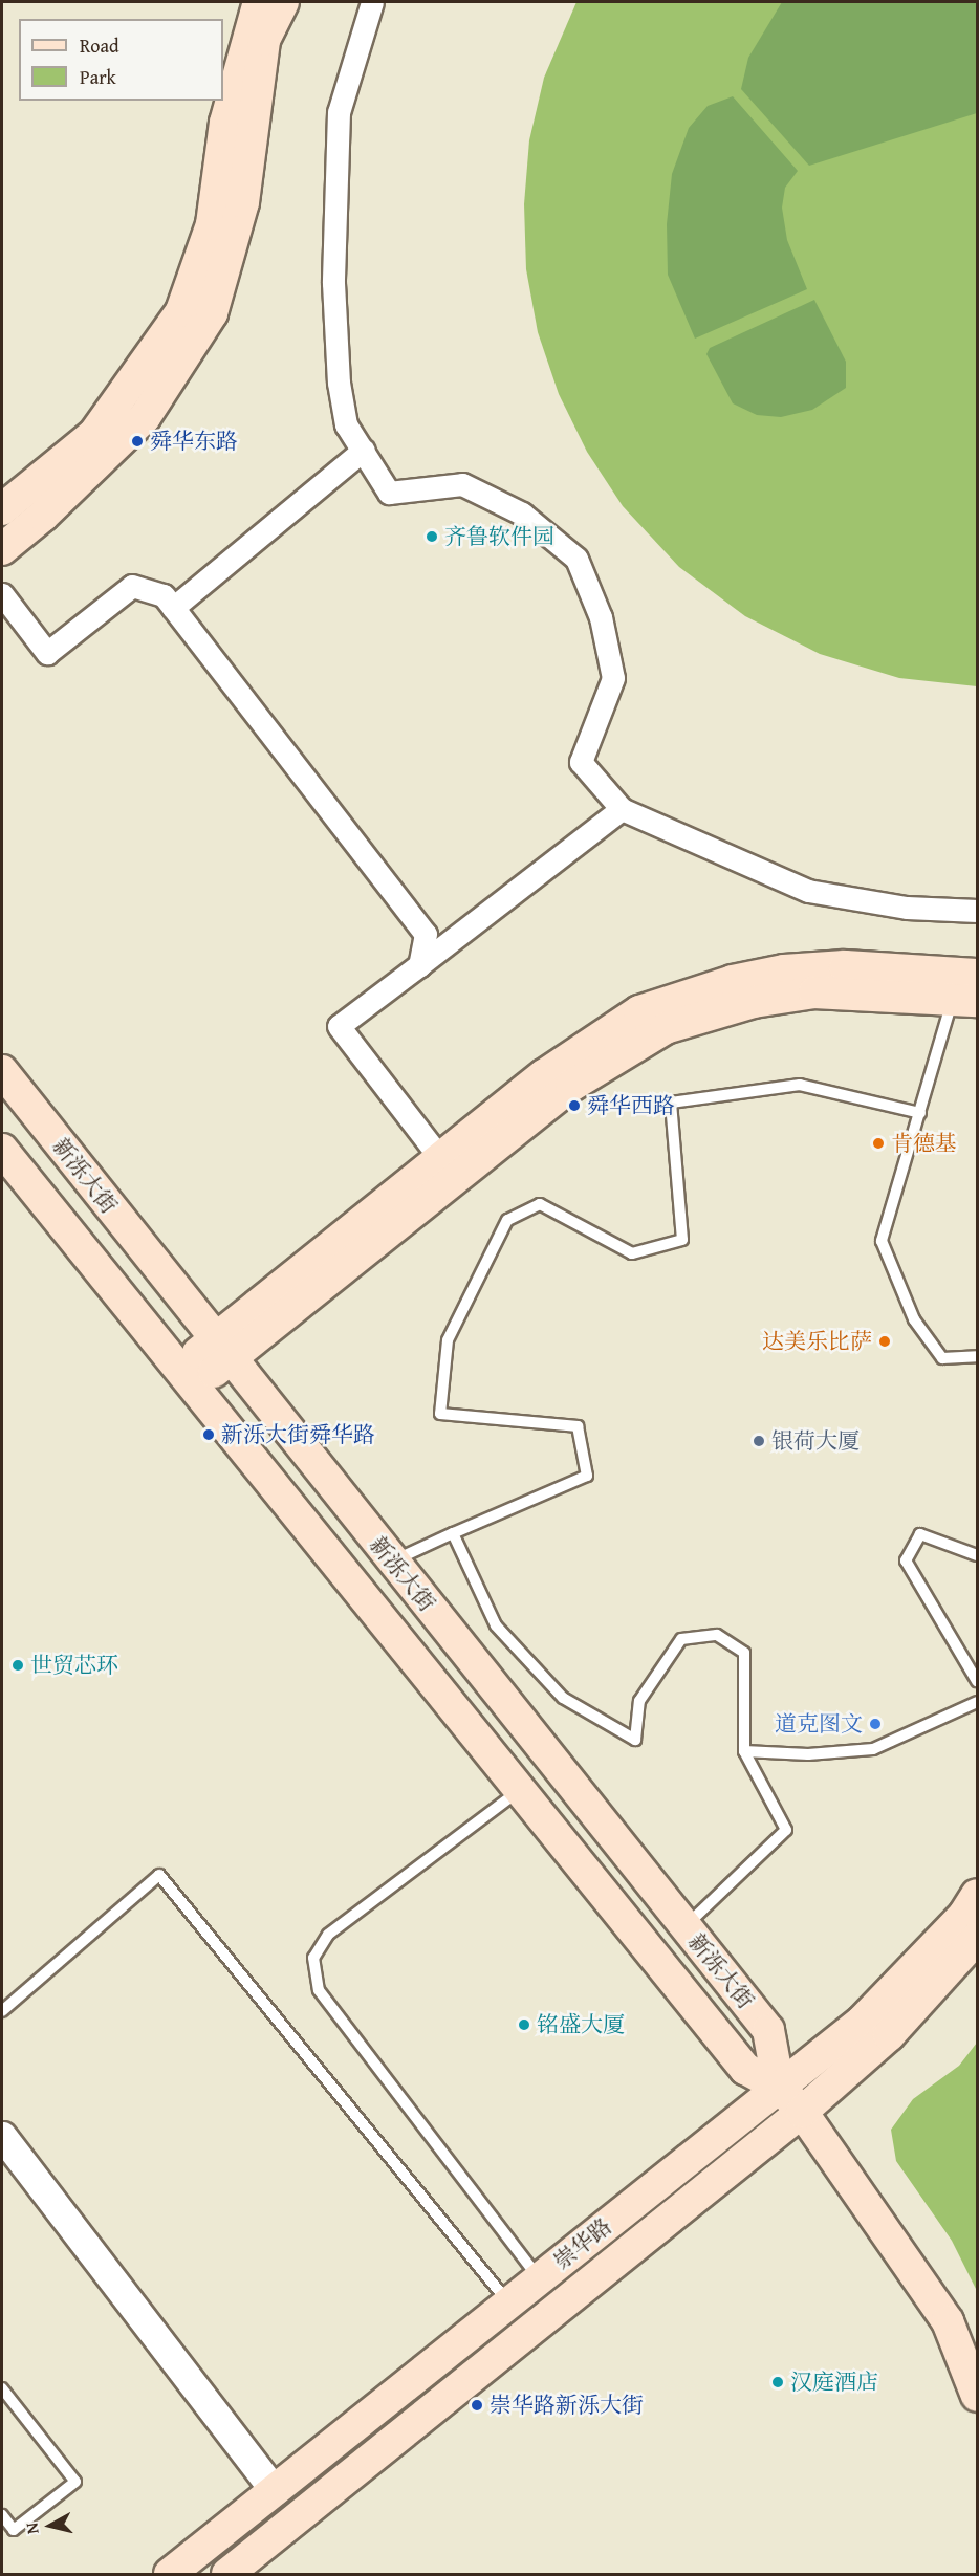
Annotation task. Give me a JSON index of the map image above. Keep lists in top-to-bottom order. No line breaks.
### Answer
{"streets":{"main road":["新泺大街","崇华路"]},"crossings":[["新泺大街","崇华路"]],"places":["舜华东路","齐鲁软件园","舜华西路","肯德基","达美乐比萨","新泺大街舜华路","银荷大厦","世贸芯环","道克图文","铭盛大厦","汉庭酒店","崇华路新泺大街"],"legend":["Road","Park"],"north":"left"}
